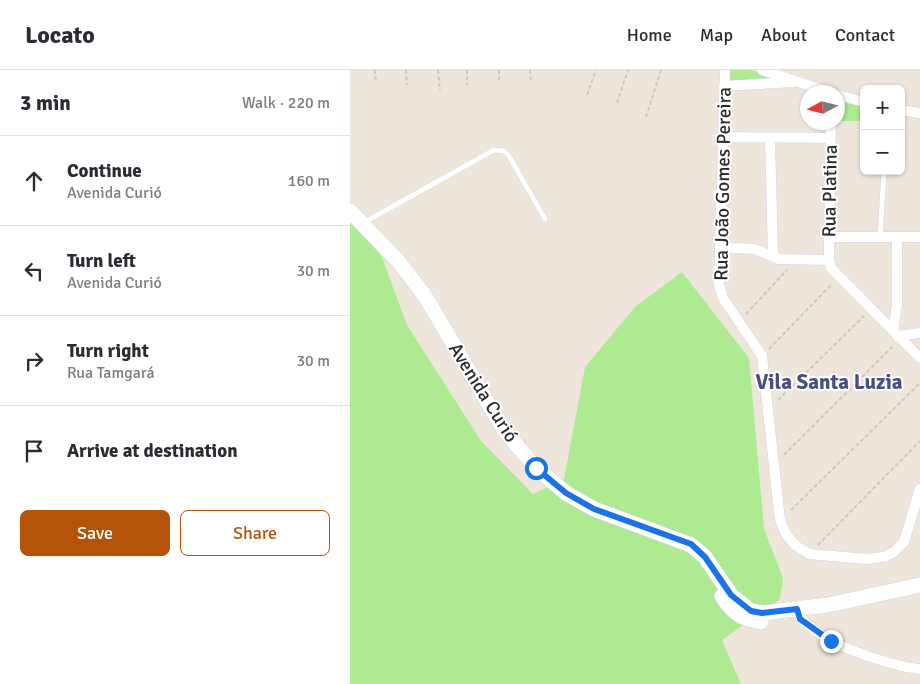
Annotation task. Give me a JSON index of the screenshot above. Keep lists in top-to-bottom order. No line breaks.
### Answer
{"streets":{"street":["Rua João Gomes Pereira","Rua Platina","Avenida Curió"]},"crossings":[["Rua João Gomes Pereira","Rua Platina"]],"districts":["Vila Santa Luzia"],"north":"left","page":{"header":"Locato","nav":["Home","Map","About","Contact"],"heading":["3 min","Walk · 220 m"],"map_buttons":["+","−"],"list":[["Continue","Avenida Curió","160 m"],["Turn left","Avenida Curió","30 m"],["Turn right","Rua Tamgará","30 m"],"Arrive at destination"],"buttons":["Save","Share"]}}
